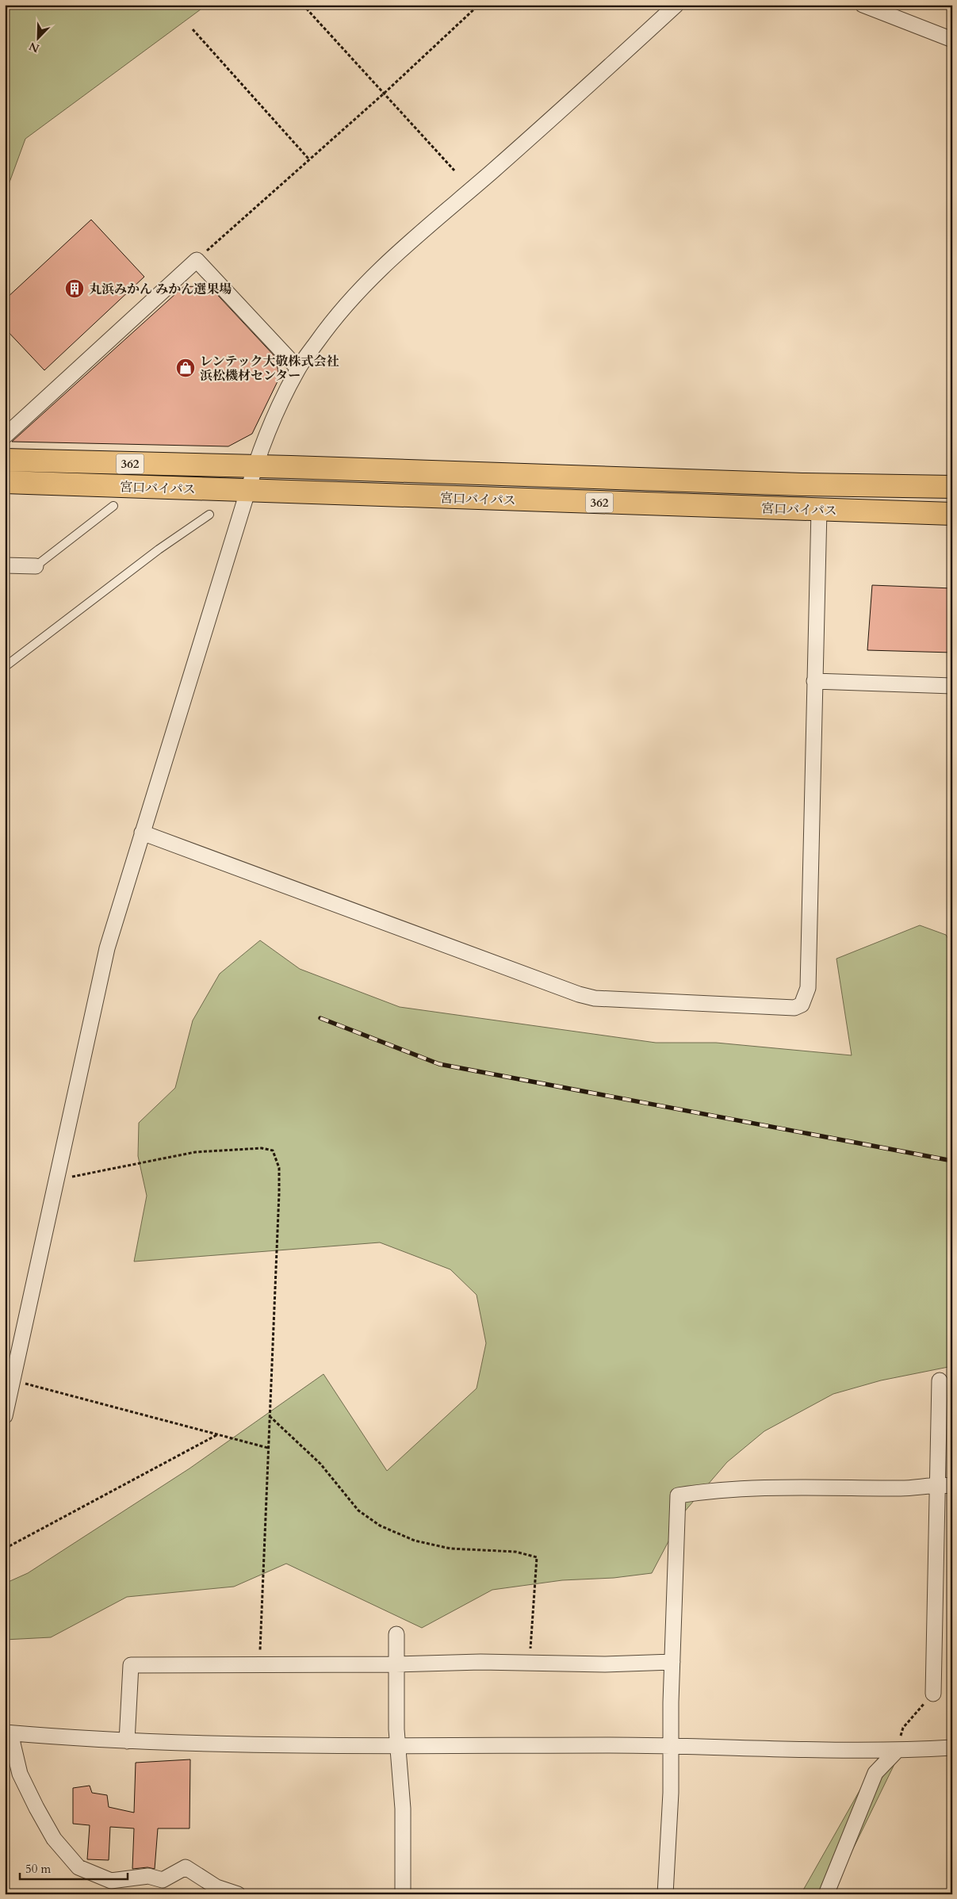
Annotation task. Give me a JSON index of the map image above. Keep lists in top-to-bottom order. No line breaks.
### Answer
{"streets":{"highway":["362","宮口バイパス"]},"places":{"building":["丸浜みかん みかん選果場"],"shop":["レンテック大敬株式会社 浜松機材センター"]},"scale_bar":"50 m","north":"bottom left"}
